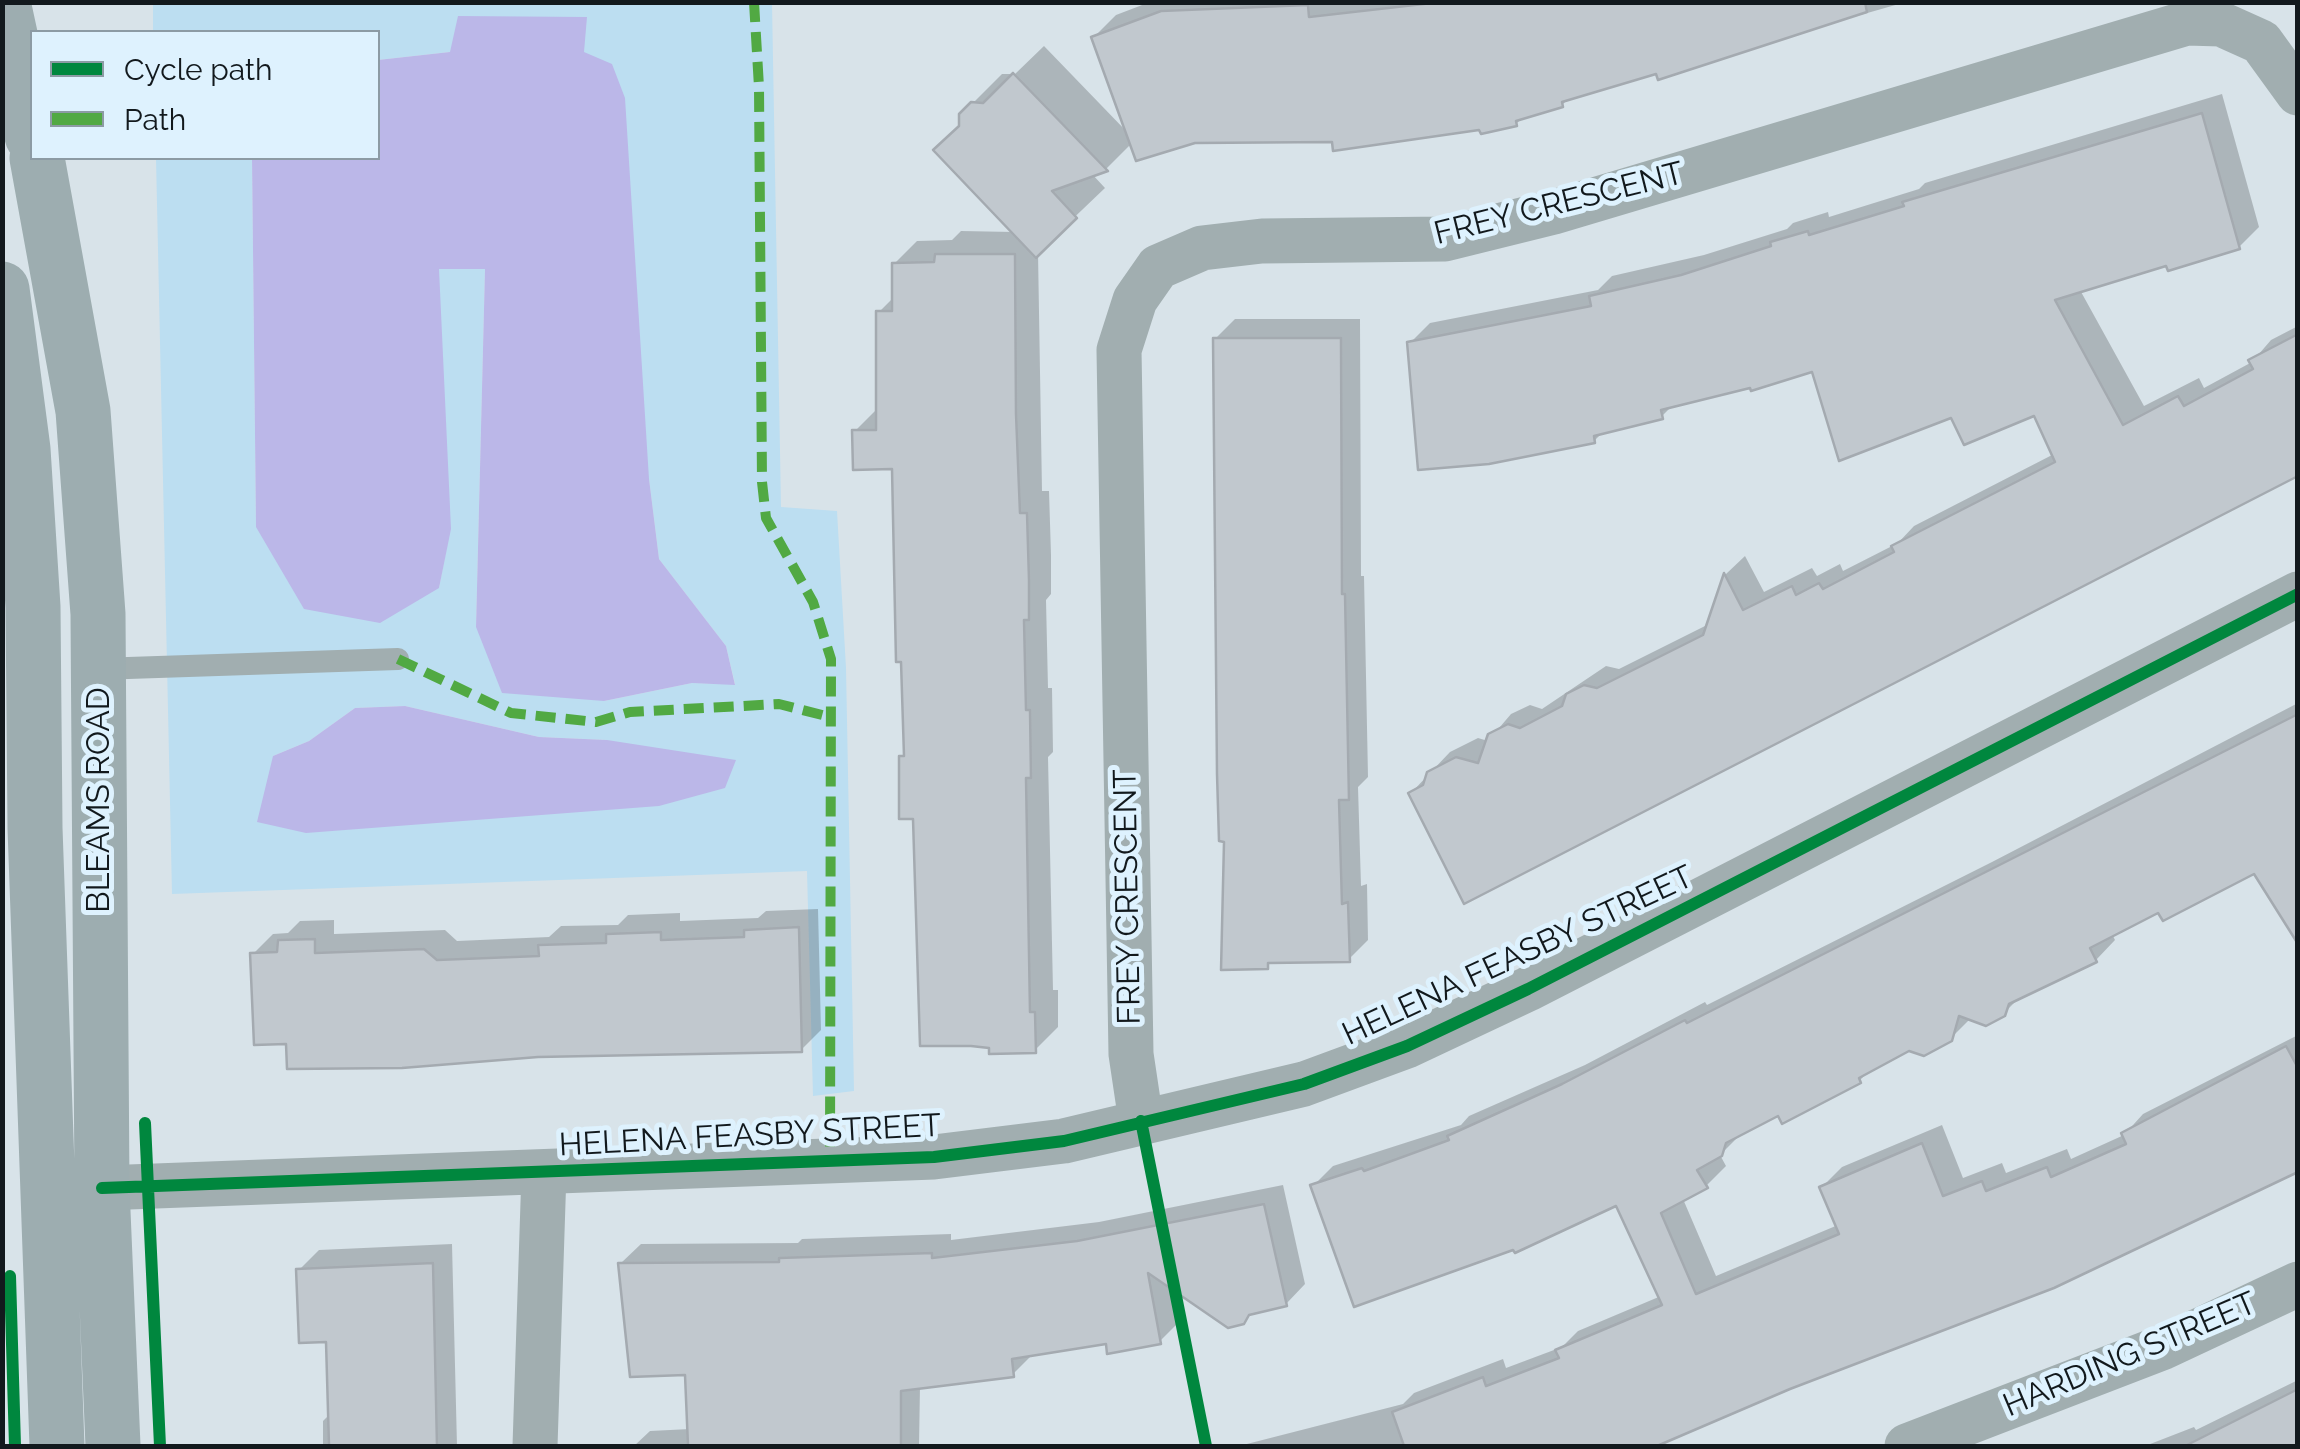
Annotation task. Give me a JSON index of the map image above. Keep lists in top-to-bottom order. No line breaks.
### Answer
{"streets":{"main road":["BLEAMS ROAD"],"street":["FREY CRESCENT","HELENA FEASBY STREET","HARDING STREET"]},"crossings":[["FREY CRESCENT","HELENA FEASBY STREET"],["BLEAMS ROAD","HELENA FEASBY STREET"]],"legend":["Cycle path","Path"]}
